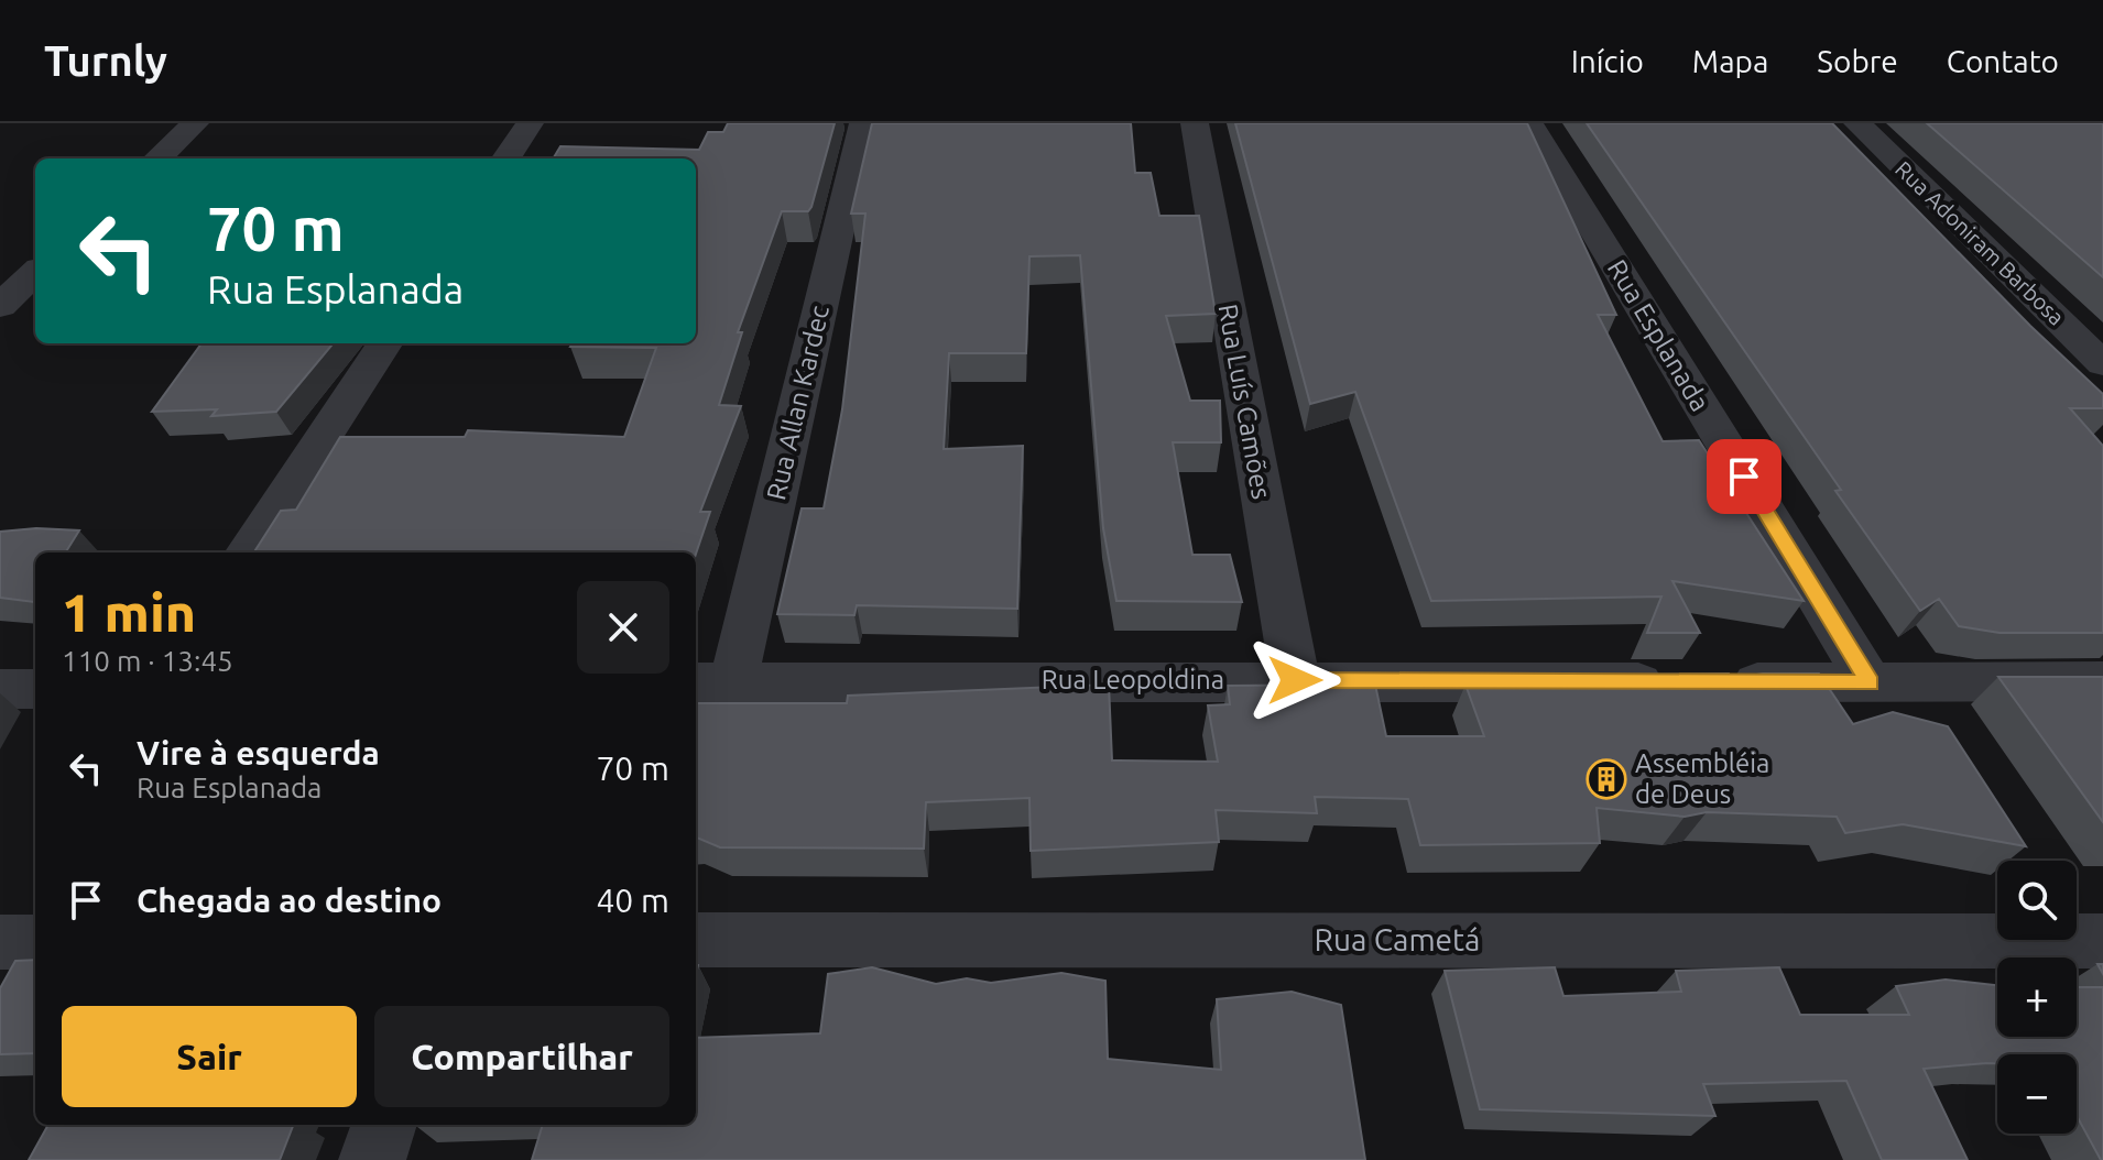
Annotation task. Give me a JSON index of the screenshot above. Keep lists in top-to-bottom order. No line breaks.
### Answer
{"streets":{"street":["Rua Adoniram Barbosa","Rua Esplanada","Rua Luís Camões","Rua Allan Kardec","Rua Leopoldina","Rua Cametá"]},"crossings":[["Rua Esplanada","Rua Leopoldina"],["Rua Luís Camões","Rua Leopoldina"],["Rua Allan Kardec","Rua Leopoldina"]],"places":{"building":["Assembléia de Deus"]},"page":{"header":"Turnly","nav":["Início","Mapa","Sobre","Contato"],"turn":["70 m","Rua Esplanada"],"heading":["1 min","110 m · 13:45"],"list":[{"name":"Vire à esquerda","note":"Rua Esplanada","value":"70 m"},{"name":"Chegada ao destino","value":"40 m"}],"map_buttons":["+","−"],"buttons":["Sair","Compartilhar"]}}
